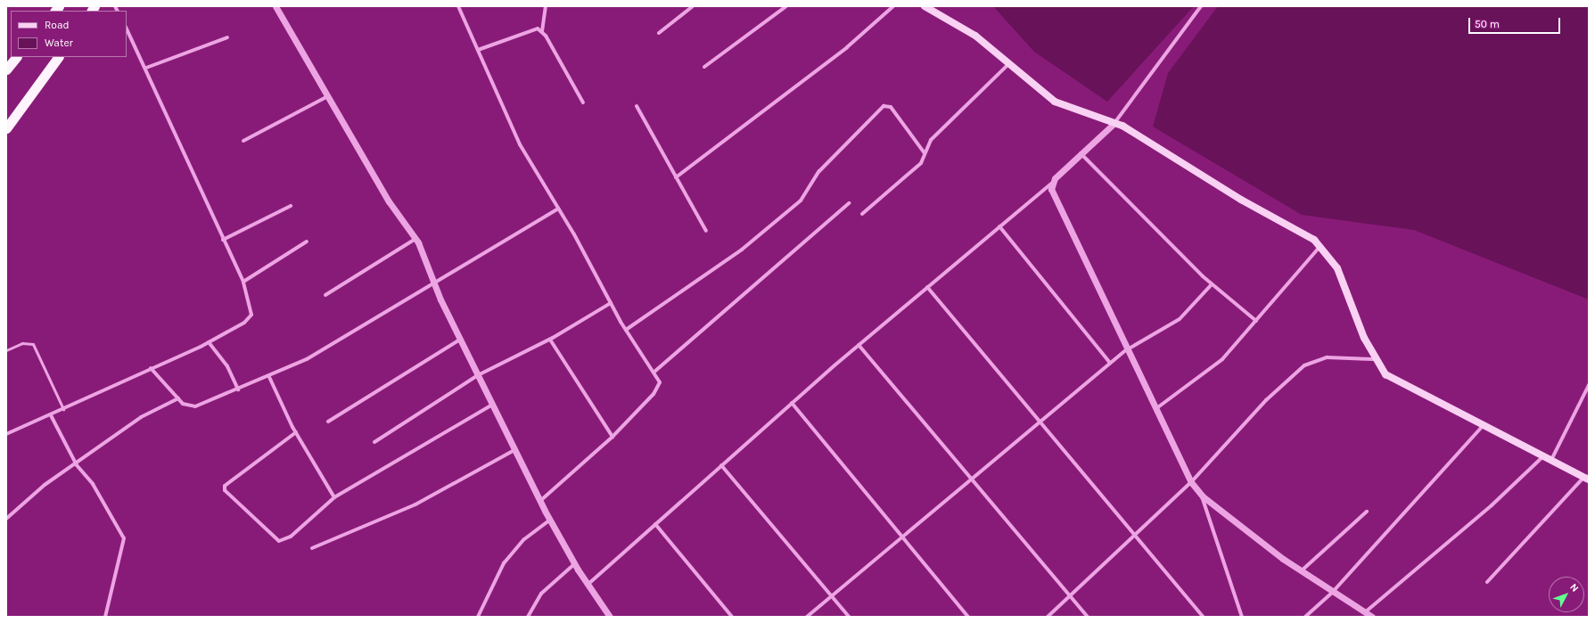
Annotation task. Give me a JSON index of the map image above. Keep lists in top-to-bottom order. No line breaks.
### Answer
{"legend":["Road","Water"],"scale_bar":"50 m","north":"top right"}
